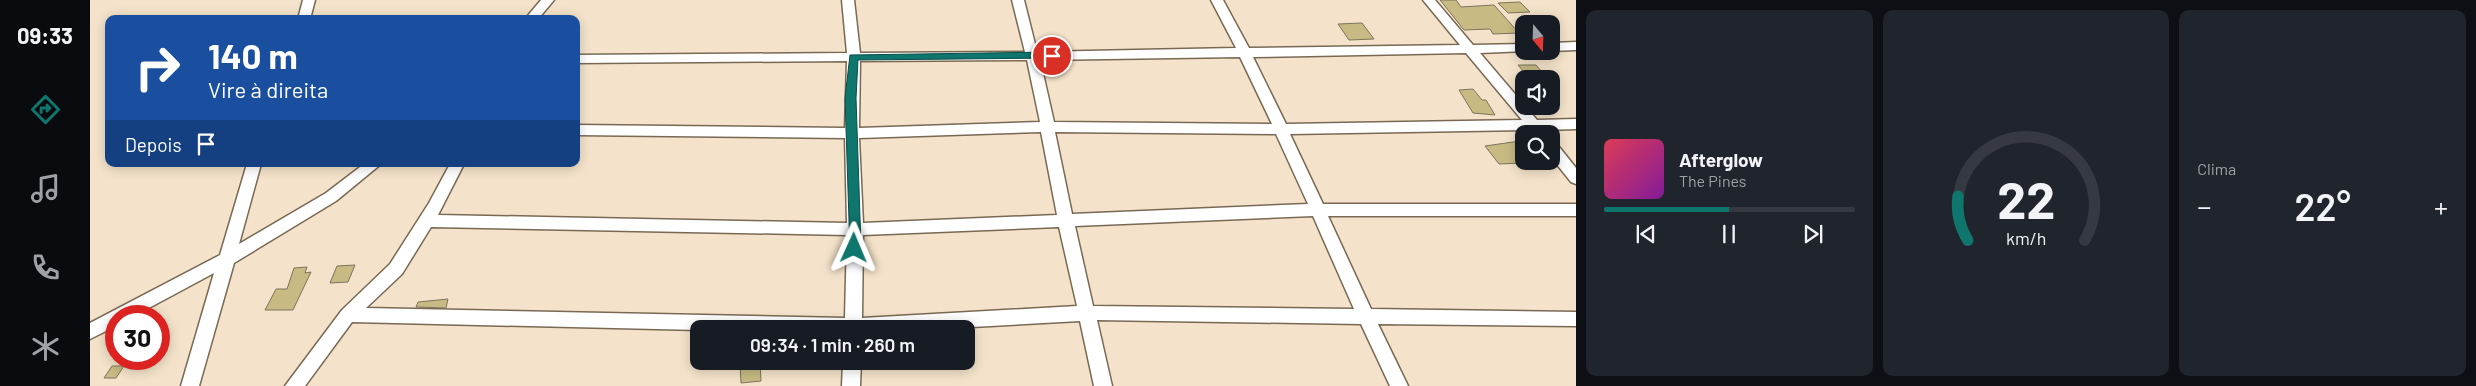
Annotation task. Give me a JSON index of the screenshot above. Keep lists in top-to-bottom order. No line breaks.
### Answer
{"north":"bottom","page":{"tabs":"09:33","tile":"Clima","turn":["140 m","Vire à direita"],"then":"Depois","song":["Afterglow","The Pines"],"heat":["−","22°","+"],"limit":"30","trip":"09:34 · 1 min · 260 m","gauge":["22","km/h"]}}
